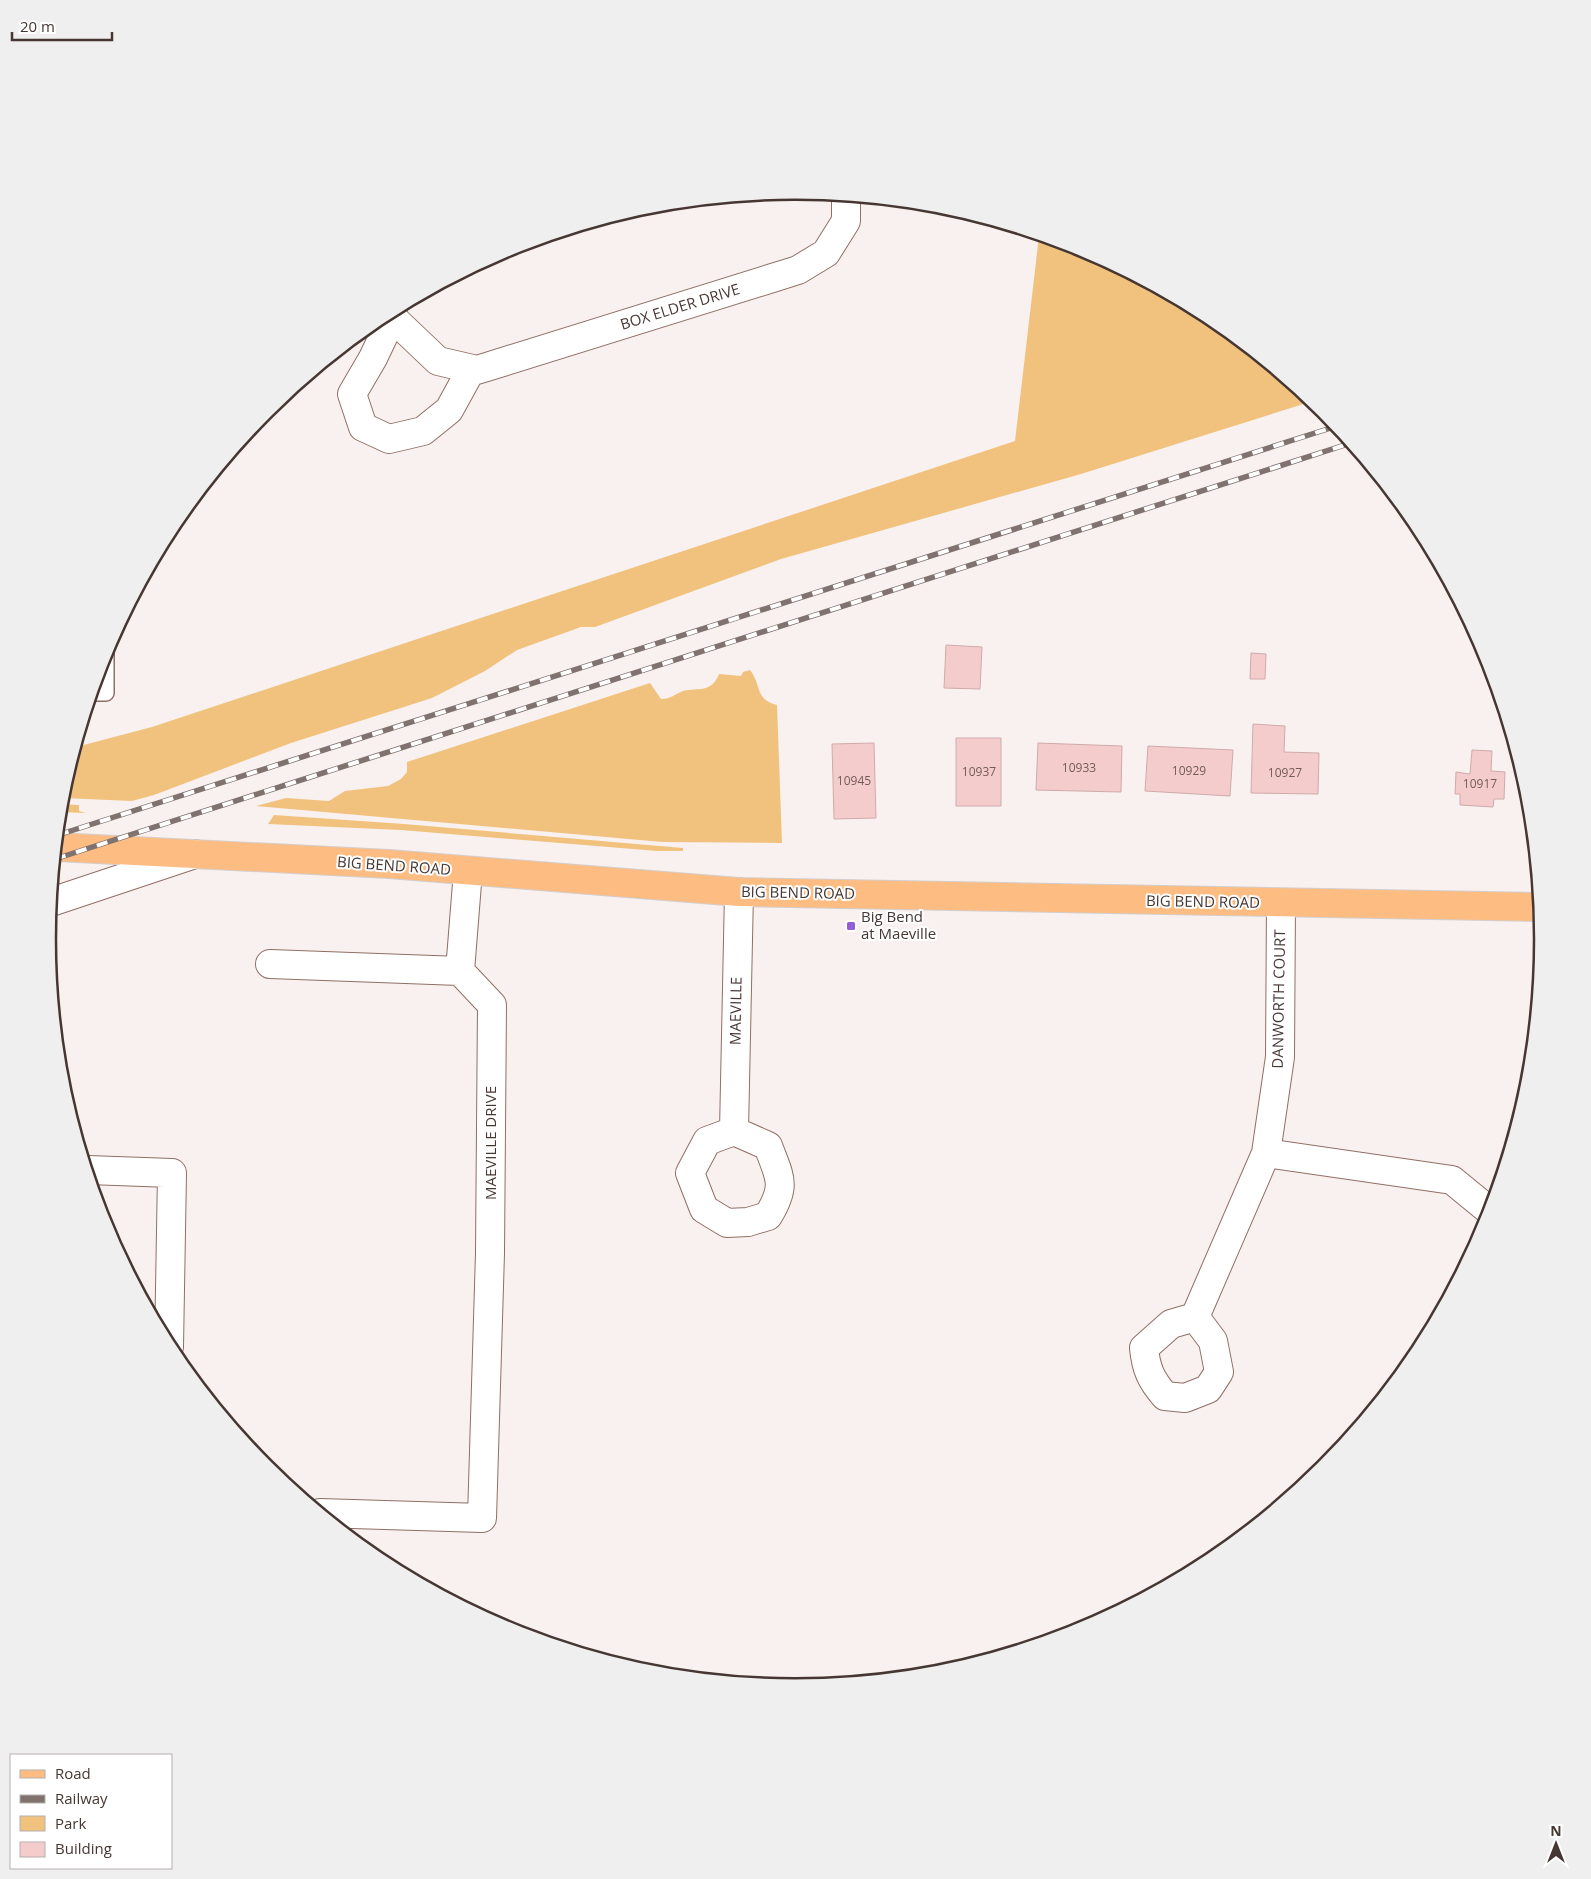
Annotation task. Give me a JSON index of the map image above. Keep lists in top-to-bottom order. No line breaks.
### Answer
{"streets":{"main road":["BIG BEND ROAD"],"street":["BOX ELDER DRIVE","DANWORTH COURT","MAEVILLE","MAEVILLE DRIVE"]},"crossings":[["BIG BEND ROAD","DANWORTH COURT"],["BIG BEND ROAD","MAEVILLE"]],"places":{"transit":["Big Bend at Maeville"]},"house_numbers":["10933","10929","10937","10927","10945","10917"],"legend":["Road","Railway","Park","Building"],"scale_bar":"20 m","north":"top"}
